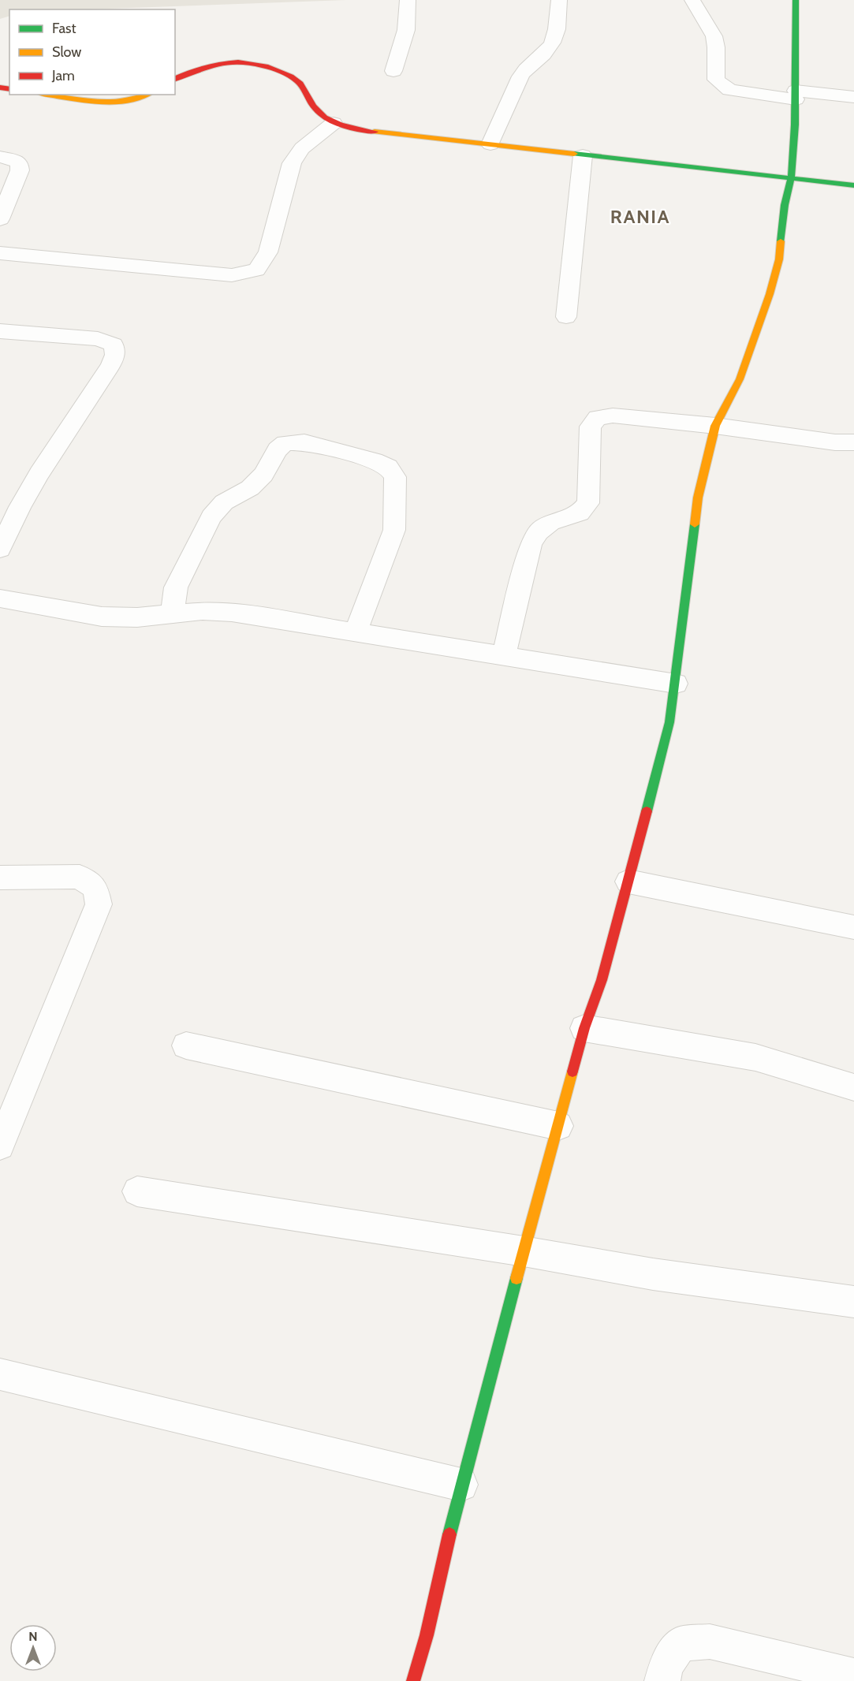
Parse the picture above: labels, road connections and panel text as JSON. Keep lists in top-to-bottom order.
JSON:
{
  "districts": ["RANIA"],
  "legend": ["Fast", "Slow", "Jam"],
  "north": "top"
}
